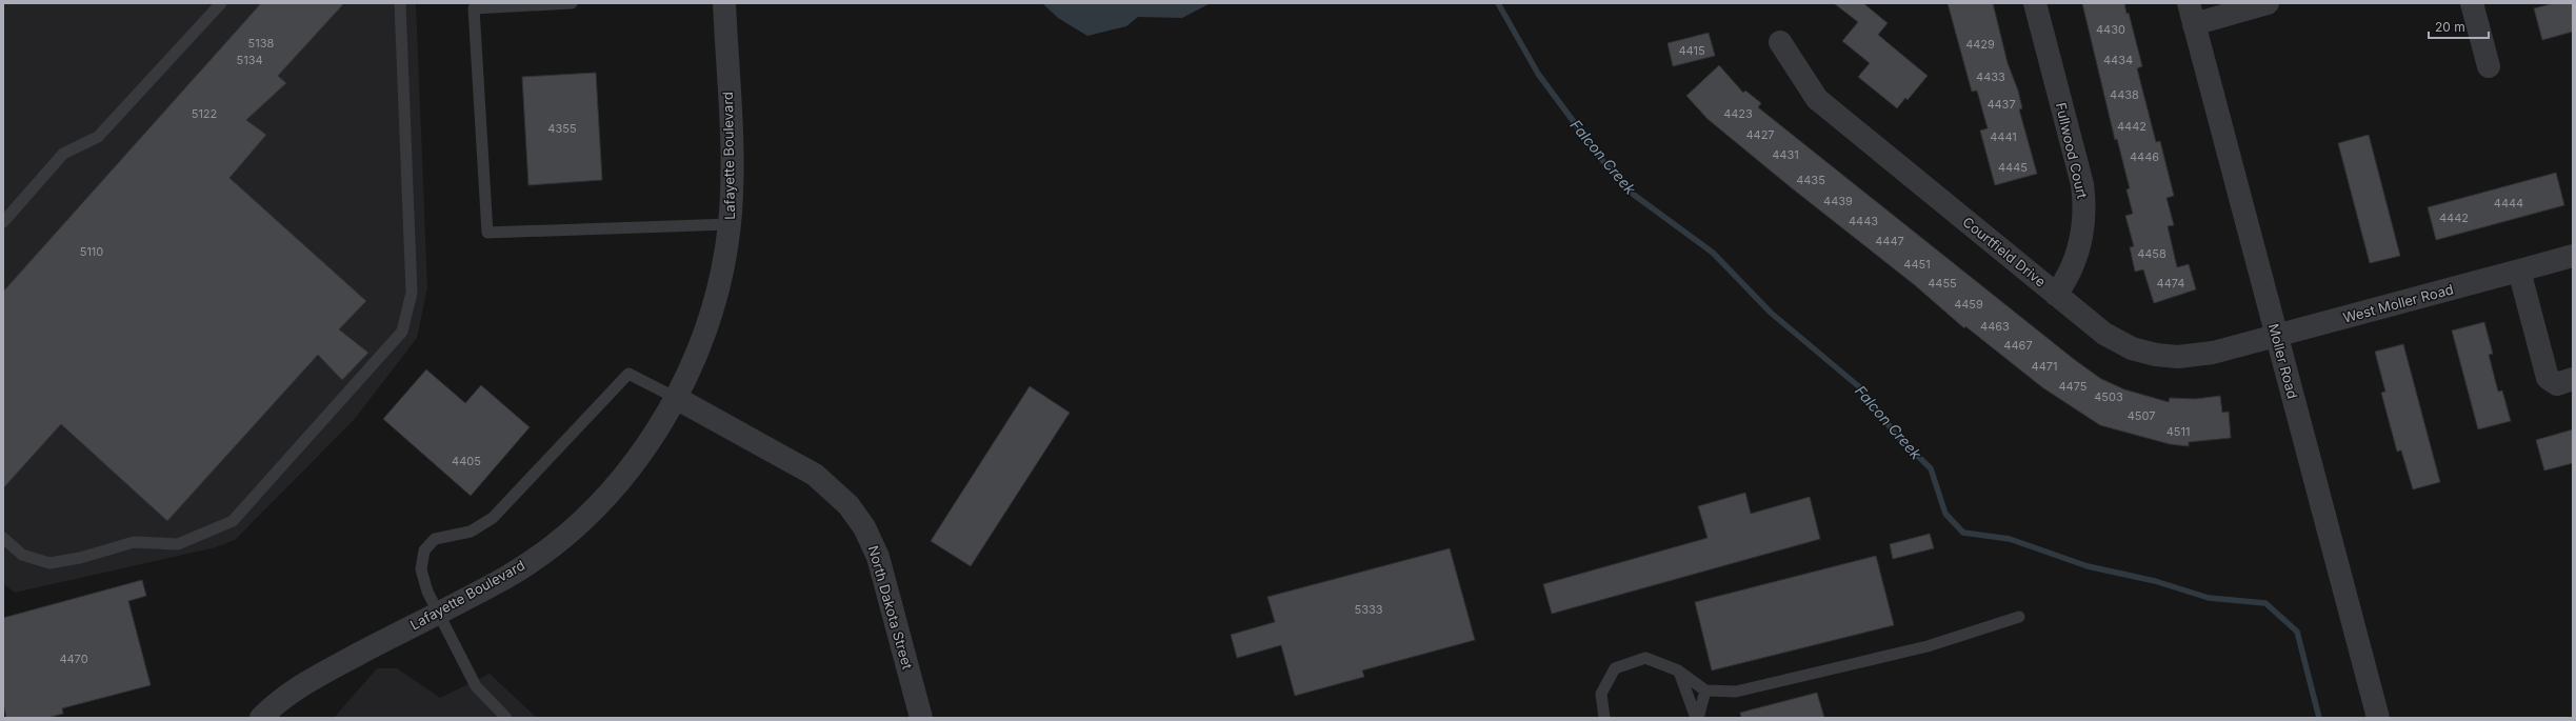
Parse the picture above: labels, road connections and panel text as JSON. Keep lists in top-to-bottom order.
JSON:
{
  "streets": {
    "street": [
      "Fullwood Court",
      "Lafayette Boulevard",
      "Courtfield Drive",
      "West Moller Road",
      "Moller Road",
      "North Dakota Street"
    ]
  },
  "crossings": [
    ["Fullwood Court", "Courtfield Drive"],
    ["Lafayette Boulevard", "North Dakota Street"],
    ["Courtfield Drive", "West Moller Road"],
    ["Courtfield Drive", "Moller Road"],
    ["West Moller Road", "Moller Road"]
  ],
  "water": ["Falcon Creek"],
  "house_numbers": [
    "4430",
    "5138",
    "4429",
    "4415",
    "5134",
    "4434",
    "4433",
    "4438",
    "4437",
    "5122",
    "4423",
    "4442",
    "4355",
    "4427",
    "4441",
    "4431",
    "4446",
    "4445",
    "4435",
    "4439",
    "4444",
    "4442",
    "4443",
    "4447",
    "5110",
    "4458",
    "4451",
    "4455",
    "4474",
    "4459",
    "4463",
    "4467",
    "4471",
    "4475",
    "4503",
    "4507",
    "4511",
    "4405",
    "5333",
    "4470"
  ],
  "scale_bar": "20 m"
}
